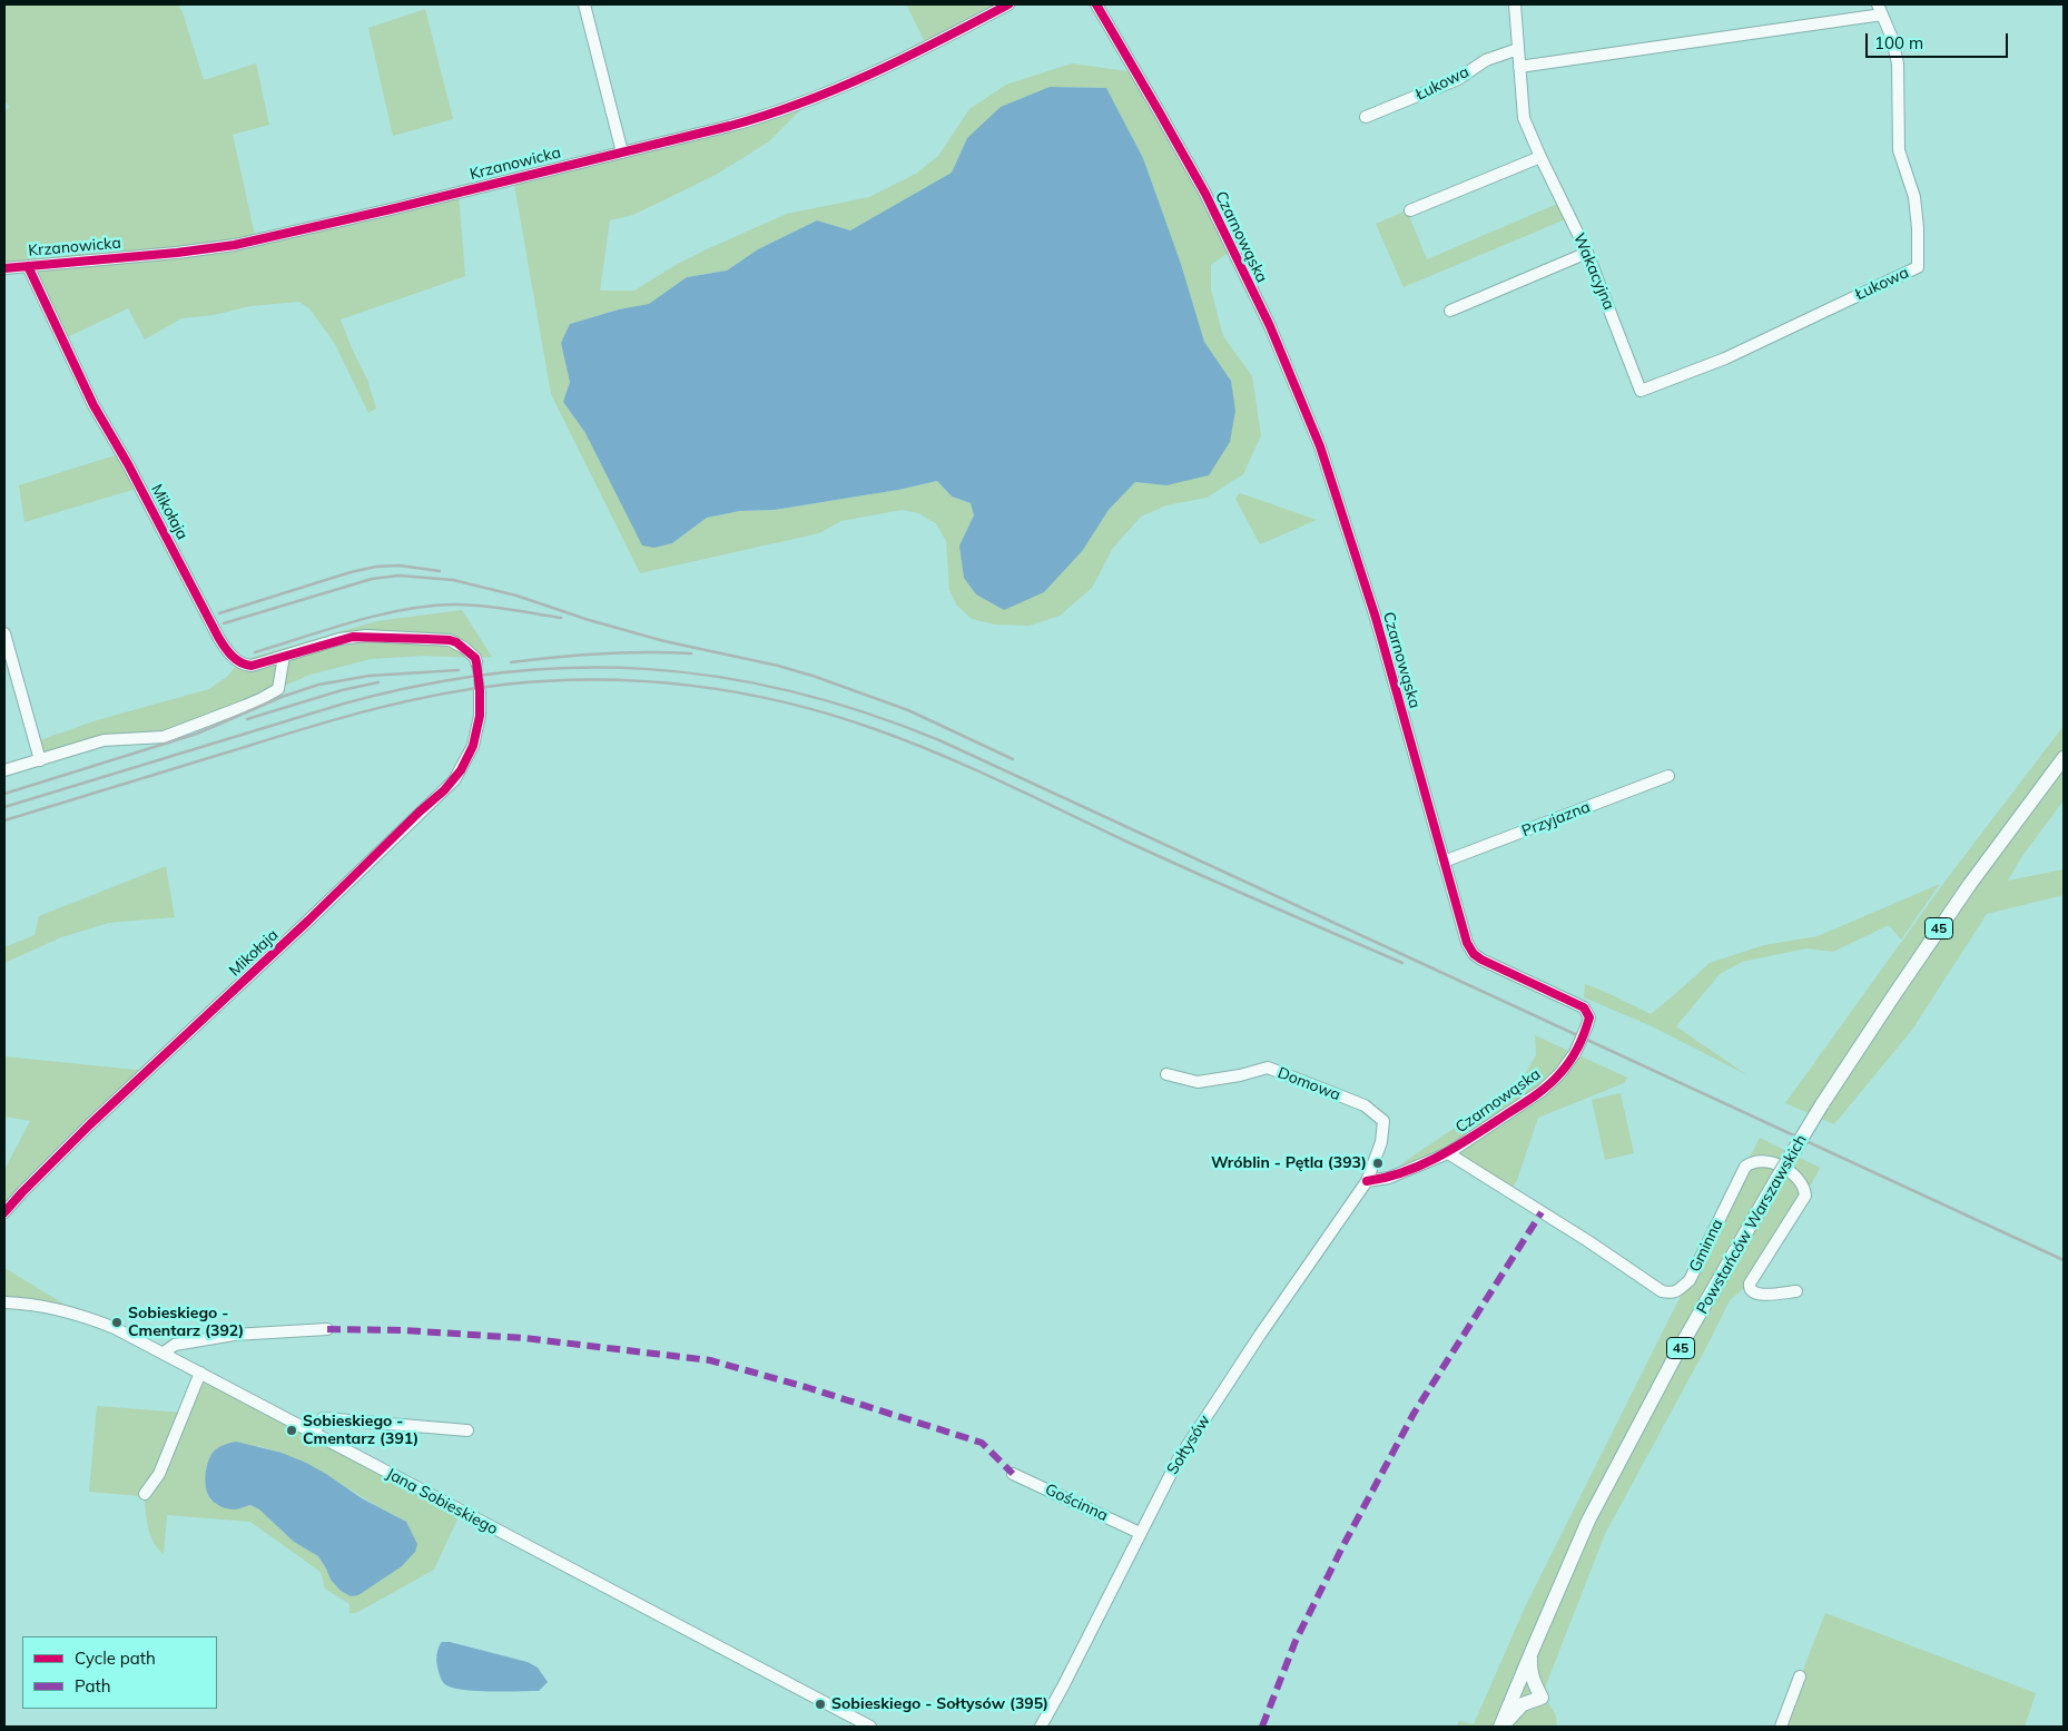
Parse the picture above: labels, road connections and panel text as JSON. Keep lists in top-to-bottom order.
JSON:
{
  "streets": {
    "main road": ["45", "Powstańców Warszawskich"],
    "street": [
      "Łukowa",
      "Krzanowicka",
      "Czarnowąska",
      "Wakacyjna",
      "Mikołaja",
      "Przyjazna",
      "Domowa",
      "Gminna",
      "Sołtysów",
      "Jana Sobieskiego",
      "Gościnna"
    ]
  },
  "crossings": [
    ["Łukowa", "Wakacyjna"],
    ["Krzanowicka", "Mikołaja"],
    ["Czarnowąska", "Przyjazna"],
    ["Czarnowąska", "Domowa"],
    ["Czarnowąska", "Gminna"],
    ["Czarnowąska", "Sołtysów"],
    ["Domowa", "Sołtysów"],
    ["Sołtysów", "Gościnna"]
  ],
  "places": [
    "Wróblin - Pętla (393)",
    "Sobieskiego - Cmentarz (392)",
    "Sobieskiego - Cmentarz (391)",
    "Sobieskiego - Sołtysów (395)"
  ],
  "legend": ["Cycle path", "Path"],
  "scale_bar": "100 m"
}
